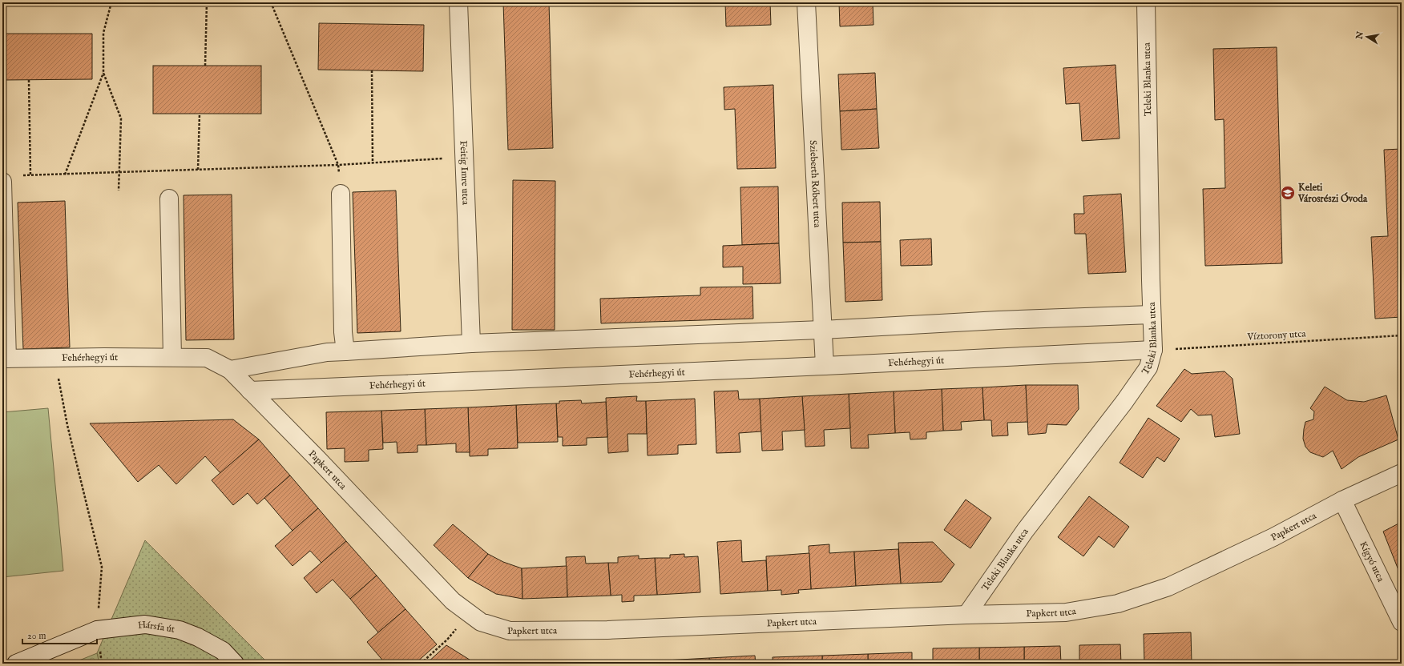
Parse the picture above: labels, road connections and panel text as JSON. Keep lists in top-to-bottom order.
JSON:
{
  "streets": {
    "street": [
      "Teleki Blanka utca",
      "Feitig Imre utca",
      "Szieberth Róbert utca",
      "Fehérhegyi út",
      "Papkert utca",
      "Kígyó utca",
      "Hársfa út"
    ],
    "path": ["Víztorony utca"]
  },
  "crossings": [
    ["Teleki Blanka utca", "Víztorony utca"],
    ["Teleki Blanka utca", "Fehérhegyi út"],
    ["Teleki Blanka utca", "Papkert utca"],
    ["Szieberth Róbert utca", "Fehérhegyi út"],
    ["Víztorony utca", "Fehérhegyi út"],
    ["Fehérhegyi út", "Papkert utca"],
    ["Papkert utca", "Kígyó utca"]
  ],
  "places": {
    "school or university": ["Keleti Városrészi Óvoda"]
  },
  "scale_bar": "20 m",
  "north": "left"
}
